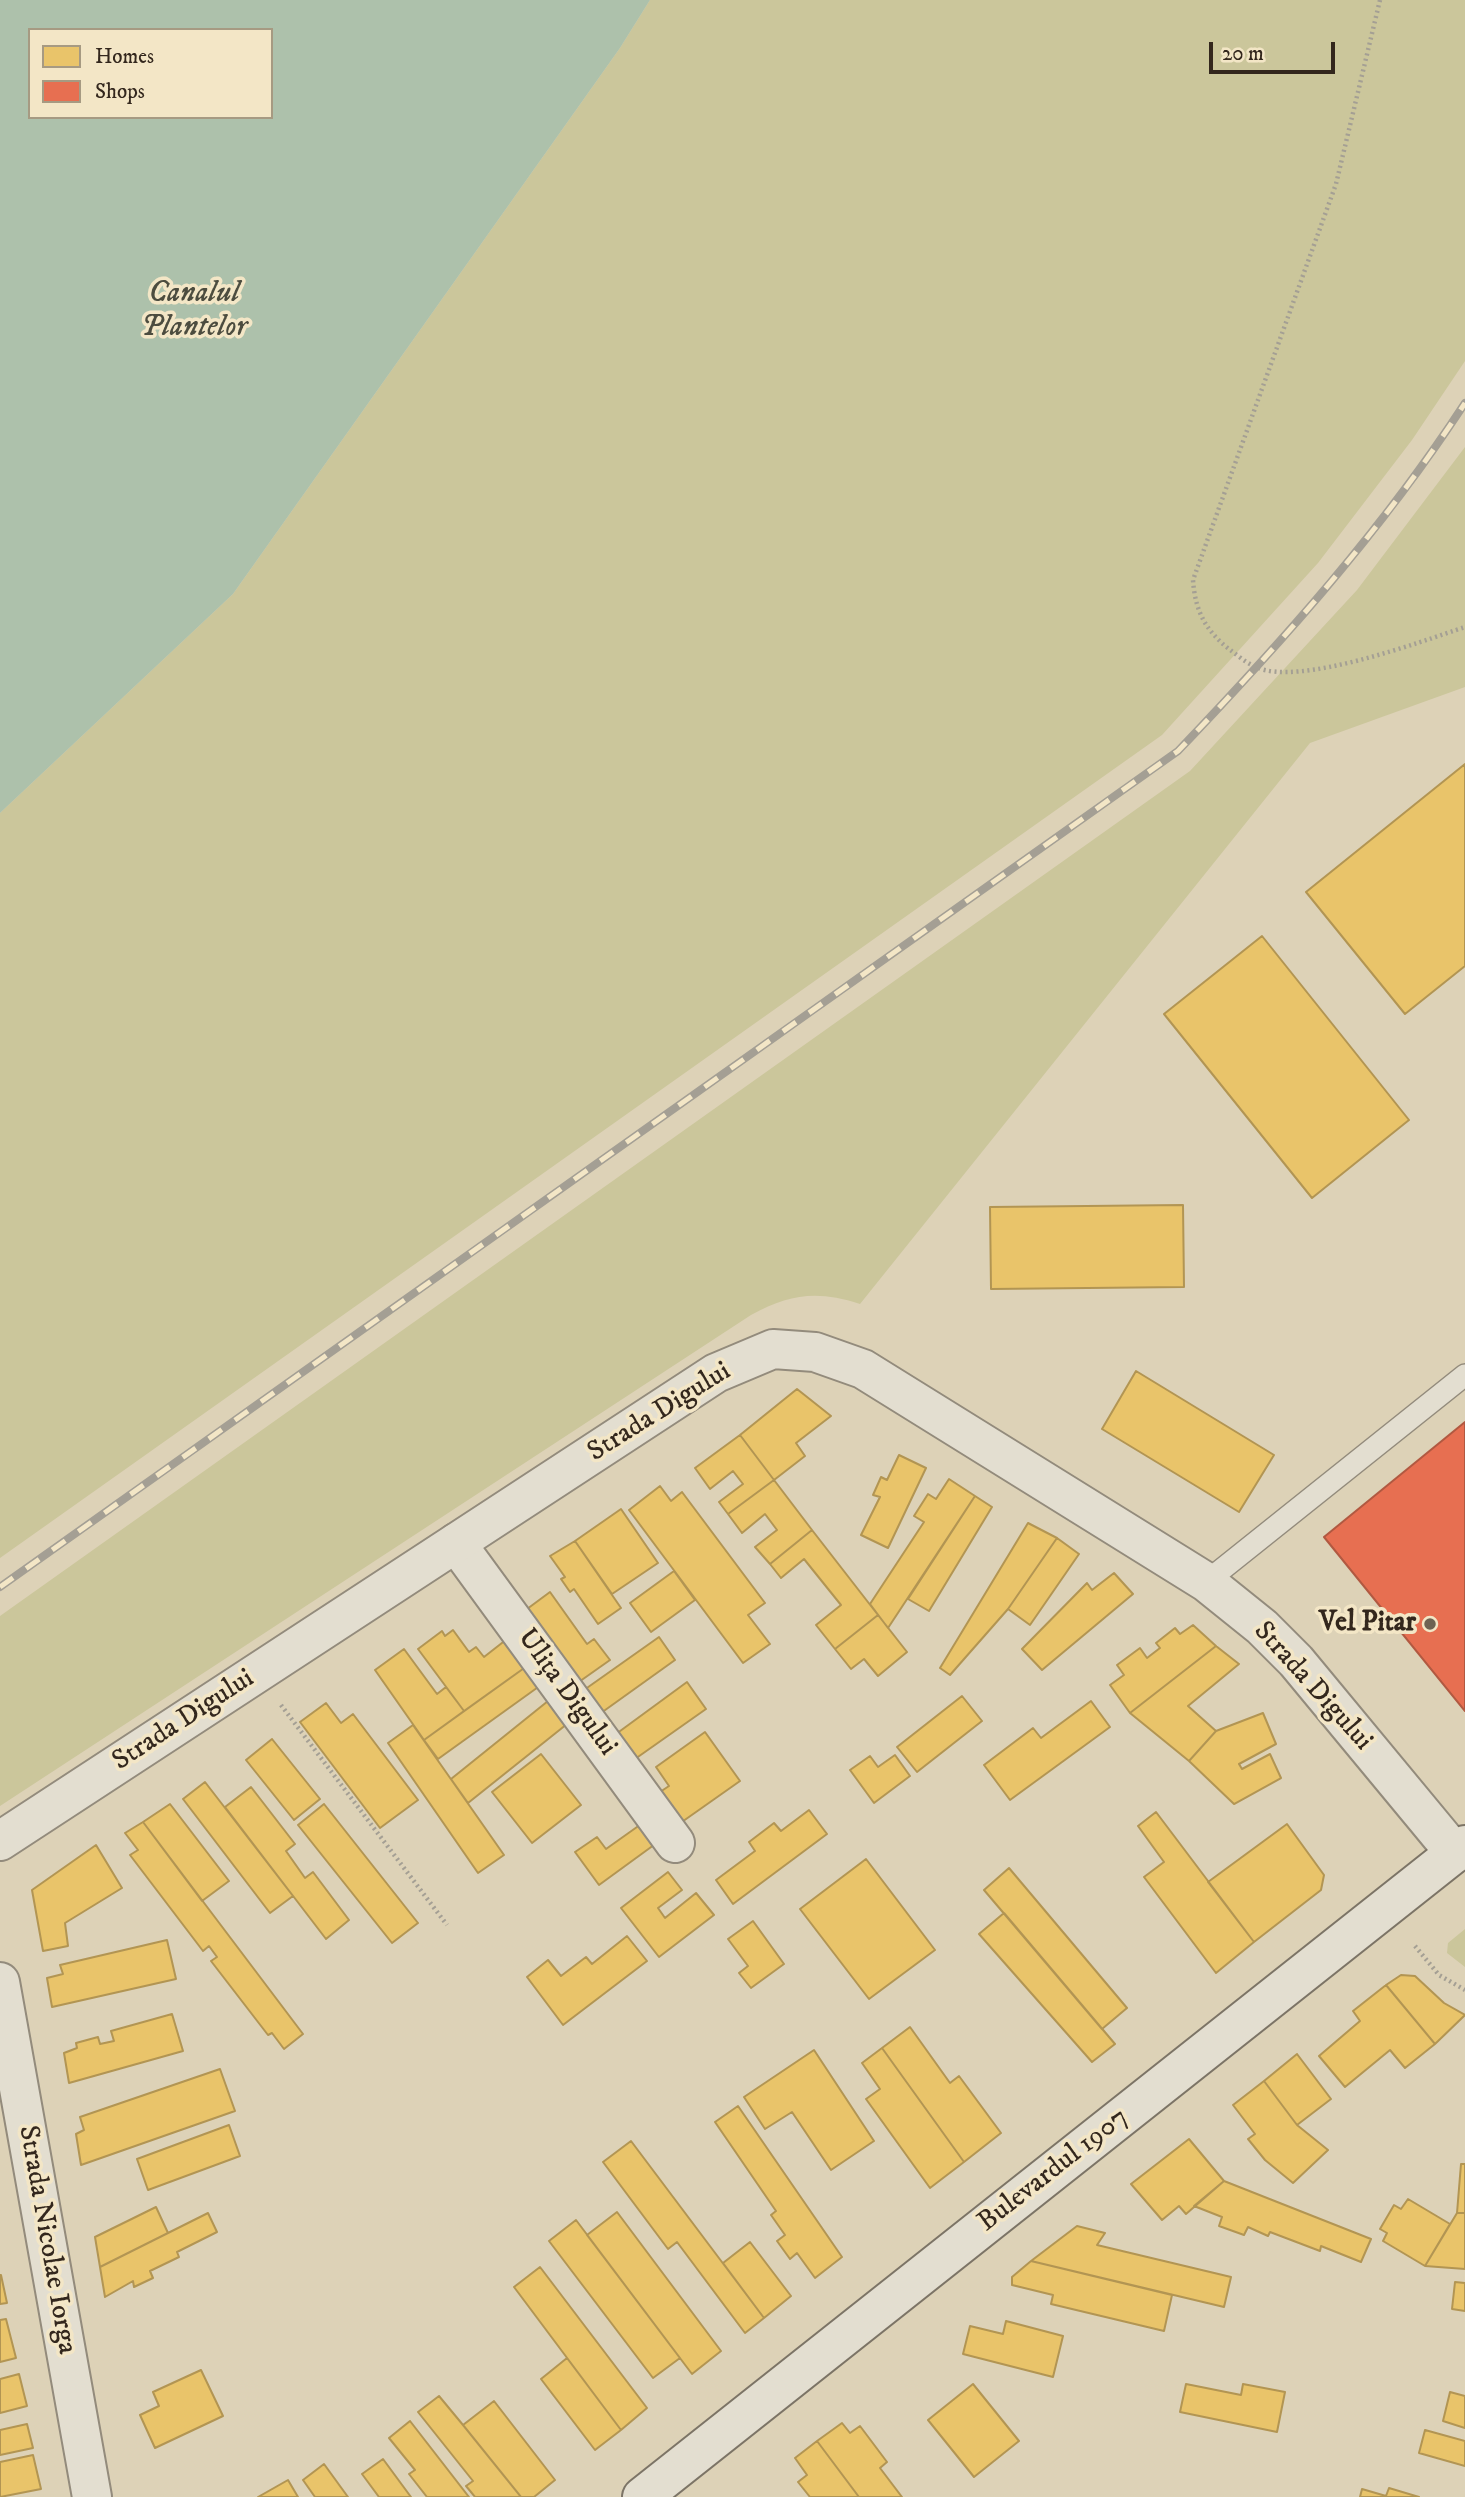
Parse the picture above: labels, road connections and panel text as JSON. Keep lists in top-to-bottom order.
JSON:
{
  "streets": {
    "street": [
      "Strada Digului",
      "Ulița Digului",
      "Bulevardul 1907",
      "Strada Nicolae Iorga"
    ]
  },
  "crossings": [
    ["Strada Digului", "Ulița Digului"],
    ["Strada Digului", "Bulevardul 1907"]
  ],
  "water": ["Canalul Plantelor"],
  "places": ["Vel Pitar"],
  "legend": ["Homes", "Shops"],
  "scale_bar": "20 m"
}
